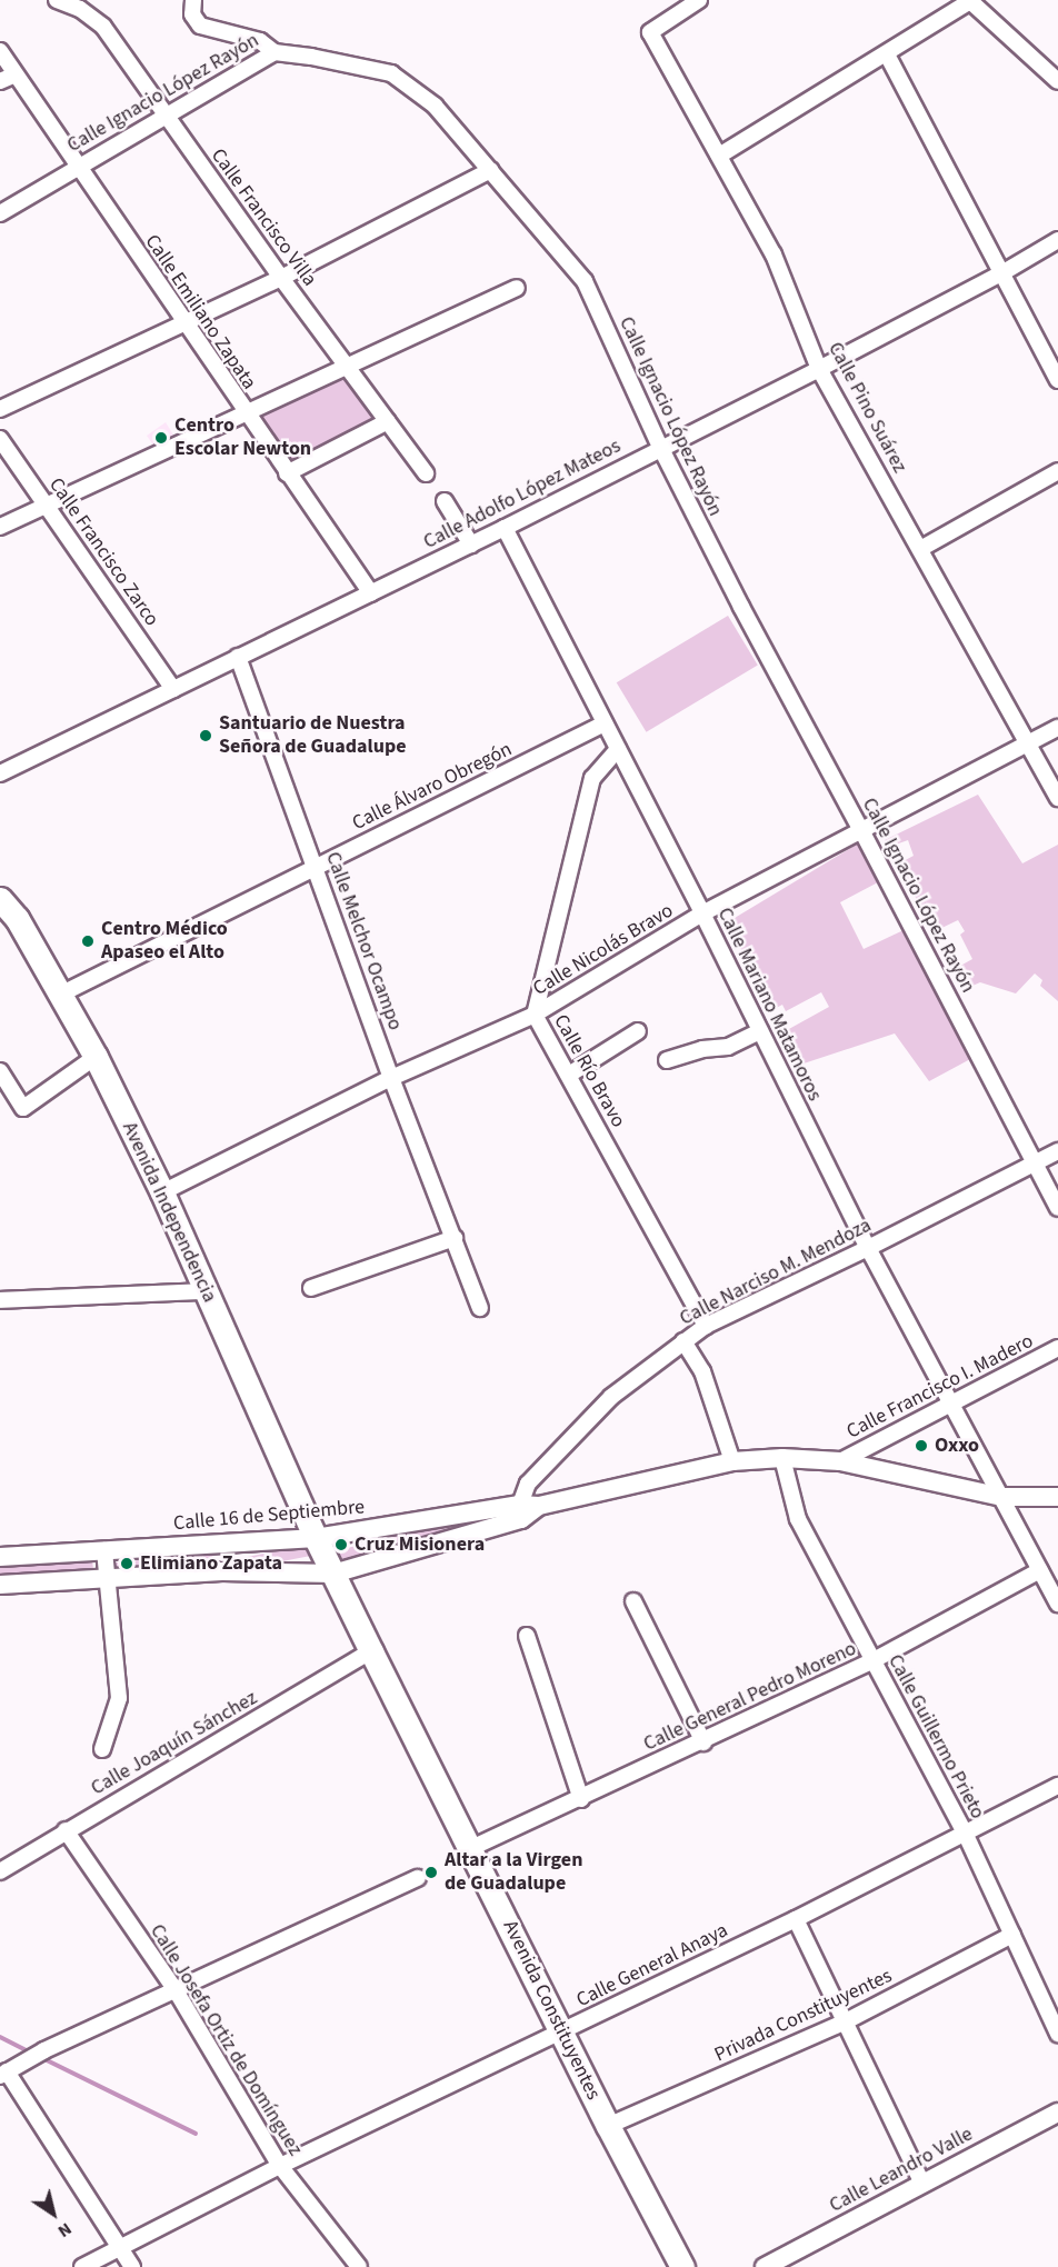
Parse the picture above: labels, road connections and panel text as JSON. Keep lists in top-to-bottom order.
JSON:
{
  "streets": {
    "main road": ["Avenida Independencia", "Avenida Constituyentes"],
    "street": [
      "Calle Ignacio López Rayón",
      "Calle Francisco Villa",
      "Calle Emiliano Zapata",
      "Calle Pino Suárez",
      "Calle Adolfo López Mateos",
      "Calle Francisco Zarco",
      "Calle Álvaro Obregón",
      "Calle Melchor Ocampo",
      "Calle Nicolás Bravo",
      "Calle Mariano Matamoros",
      "Calle Río Bravo",
      "Calle Narciso M. Mendoza",
      "Calle Francisco I. Madero",
      "Calle 16 de Septiembre",
      "Calle General Pedro Moreno",
      "Calle Guillermo Prieto",
      "Calle Joaquín Sánchez",
      "Calle General Anaya",
      "Privada Constituyentes",
      "Calle Josefa Ortiz de Domínguez",
      "Calle Leandro Valle"
    ]
  },
  "crossings": [
    ["Calle Ignacio López Rayón", "Calle Francisco Villa"],
    ["Calle Ignacio López Rayón", "Calle Emiliano Zapata"],
    ["Calle Ignacio López Rayón", "Calle Adolfo López Mateos"],
    ["Calle Ignacio López Rayón", "Calle Nicolás Bravo"],
    ["Calle Ignacio López Rayón", "Calle Narciso M. Mendoza"],
    ["Calle Emiliano Zapata", "Calle Adolfo López Mateos"],
    ["Calle Pino Suárez", "Calle Adolfo López Mateos"],
    ["Calle Pino Suárez", "Calle Nicolás Bravo"],
    ["Calle Adolfo López Mateos", "Calle Francisco Zarco"],
    ["Calle Adolfo López Mateos", "Calle Melchor Ocampo"],
    ["Calle Adolfo López Mateos", "Calle Mariano Matamoros"],
    ["Calle Álvaro Obregón", "Calle Melchor Ocampo"],
    ["Calle Álvaro Obregón", "Calle Mariano Matamoros"],
    ["Calle Álvaro Obregón", "Avenida Independencia"],
    ["Calle Melchor Ocampo", "Calle Nicolás Bravo"],
    ["Calle Nicolás Bravo", "Calle Mariano Matamoros"],
    ["Calle Nicolás Bravo", "Calle Río Bravo"],
    ["Calle Nicolás Bravo", "Avenida Independencia"],
    ["Calle Mariano Matamoros", "Calle Río Bravo"],
    ["Calle Mariano Matamoros", "Calle Narciso M. Mendoza"],
    ["Calle Mariano Matamoros", "Calle Francisco I. Madero"],
    ["Calle Mariano Matamoros", "Calle 16 de Septiembre"],
    ["Calle Mariano Matamoros", "Calle General Pedro Moreno"],
    ["Calle Río Bravo", "Calle Narciso M. Mendoza"],
    ["Avenida Independencia", "Calle 16 de Septiembre"],
    ["Avenida Independencia", "Avenida Constituyentes"],
    ["Calle Narciso M. Mendoza", "Calle 16 de Septiembre"],
    ["Calle Francisco I. Madero", "Calle 16 de Septiembre"],
    ["Calle 16 de Septiembre", "Calle Guillermo Prieto"],
    ["Calle 16 de Septiembre", "Avenida Constituyentes"],
    ["Calle General Pedro Moreno", "Calle Guillermo Prieto"],
    ["Calle General Pedro Moreno", "Avenida Constituyentes"],
    ["Calle Guillermo Prieto", "Calle General Anaya"],
    ["Calle Guillermo Prieto", "Privada Constituyentes"],
    ["Calle Joaquín Sánchez", "Avenida Constituyentes"],
    ["Calle Joaquín Sánchez", "Calle Josefa Ortiz de Domínguez"],
    ["Calle General Anaya", "Avenida Constituyentes"],
    ["Calle General Anaya", "Calle Josefa Ortiz de Domínguez"],
    ["Avenida Constituyentes", "Privada Constituyentes"]
  ],
  "places": [
    "Centro Escolar Newton",
    "Santuario de Nuestra Señora de Guadalupe",
    "Centro Médico Apaseo el Alto",
    "Oxxo",
    "Cruz Misionera",
    "Elimiano Zapata",
    "Altar a la Virgen de Guadalupe"
  ],
  "north": "bottom right"
}
